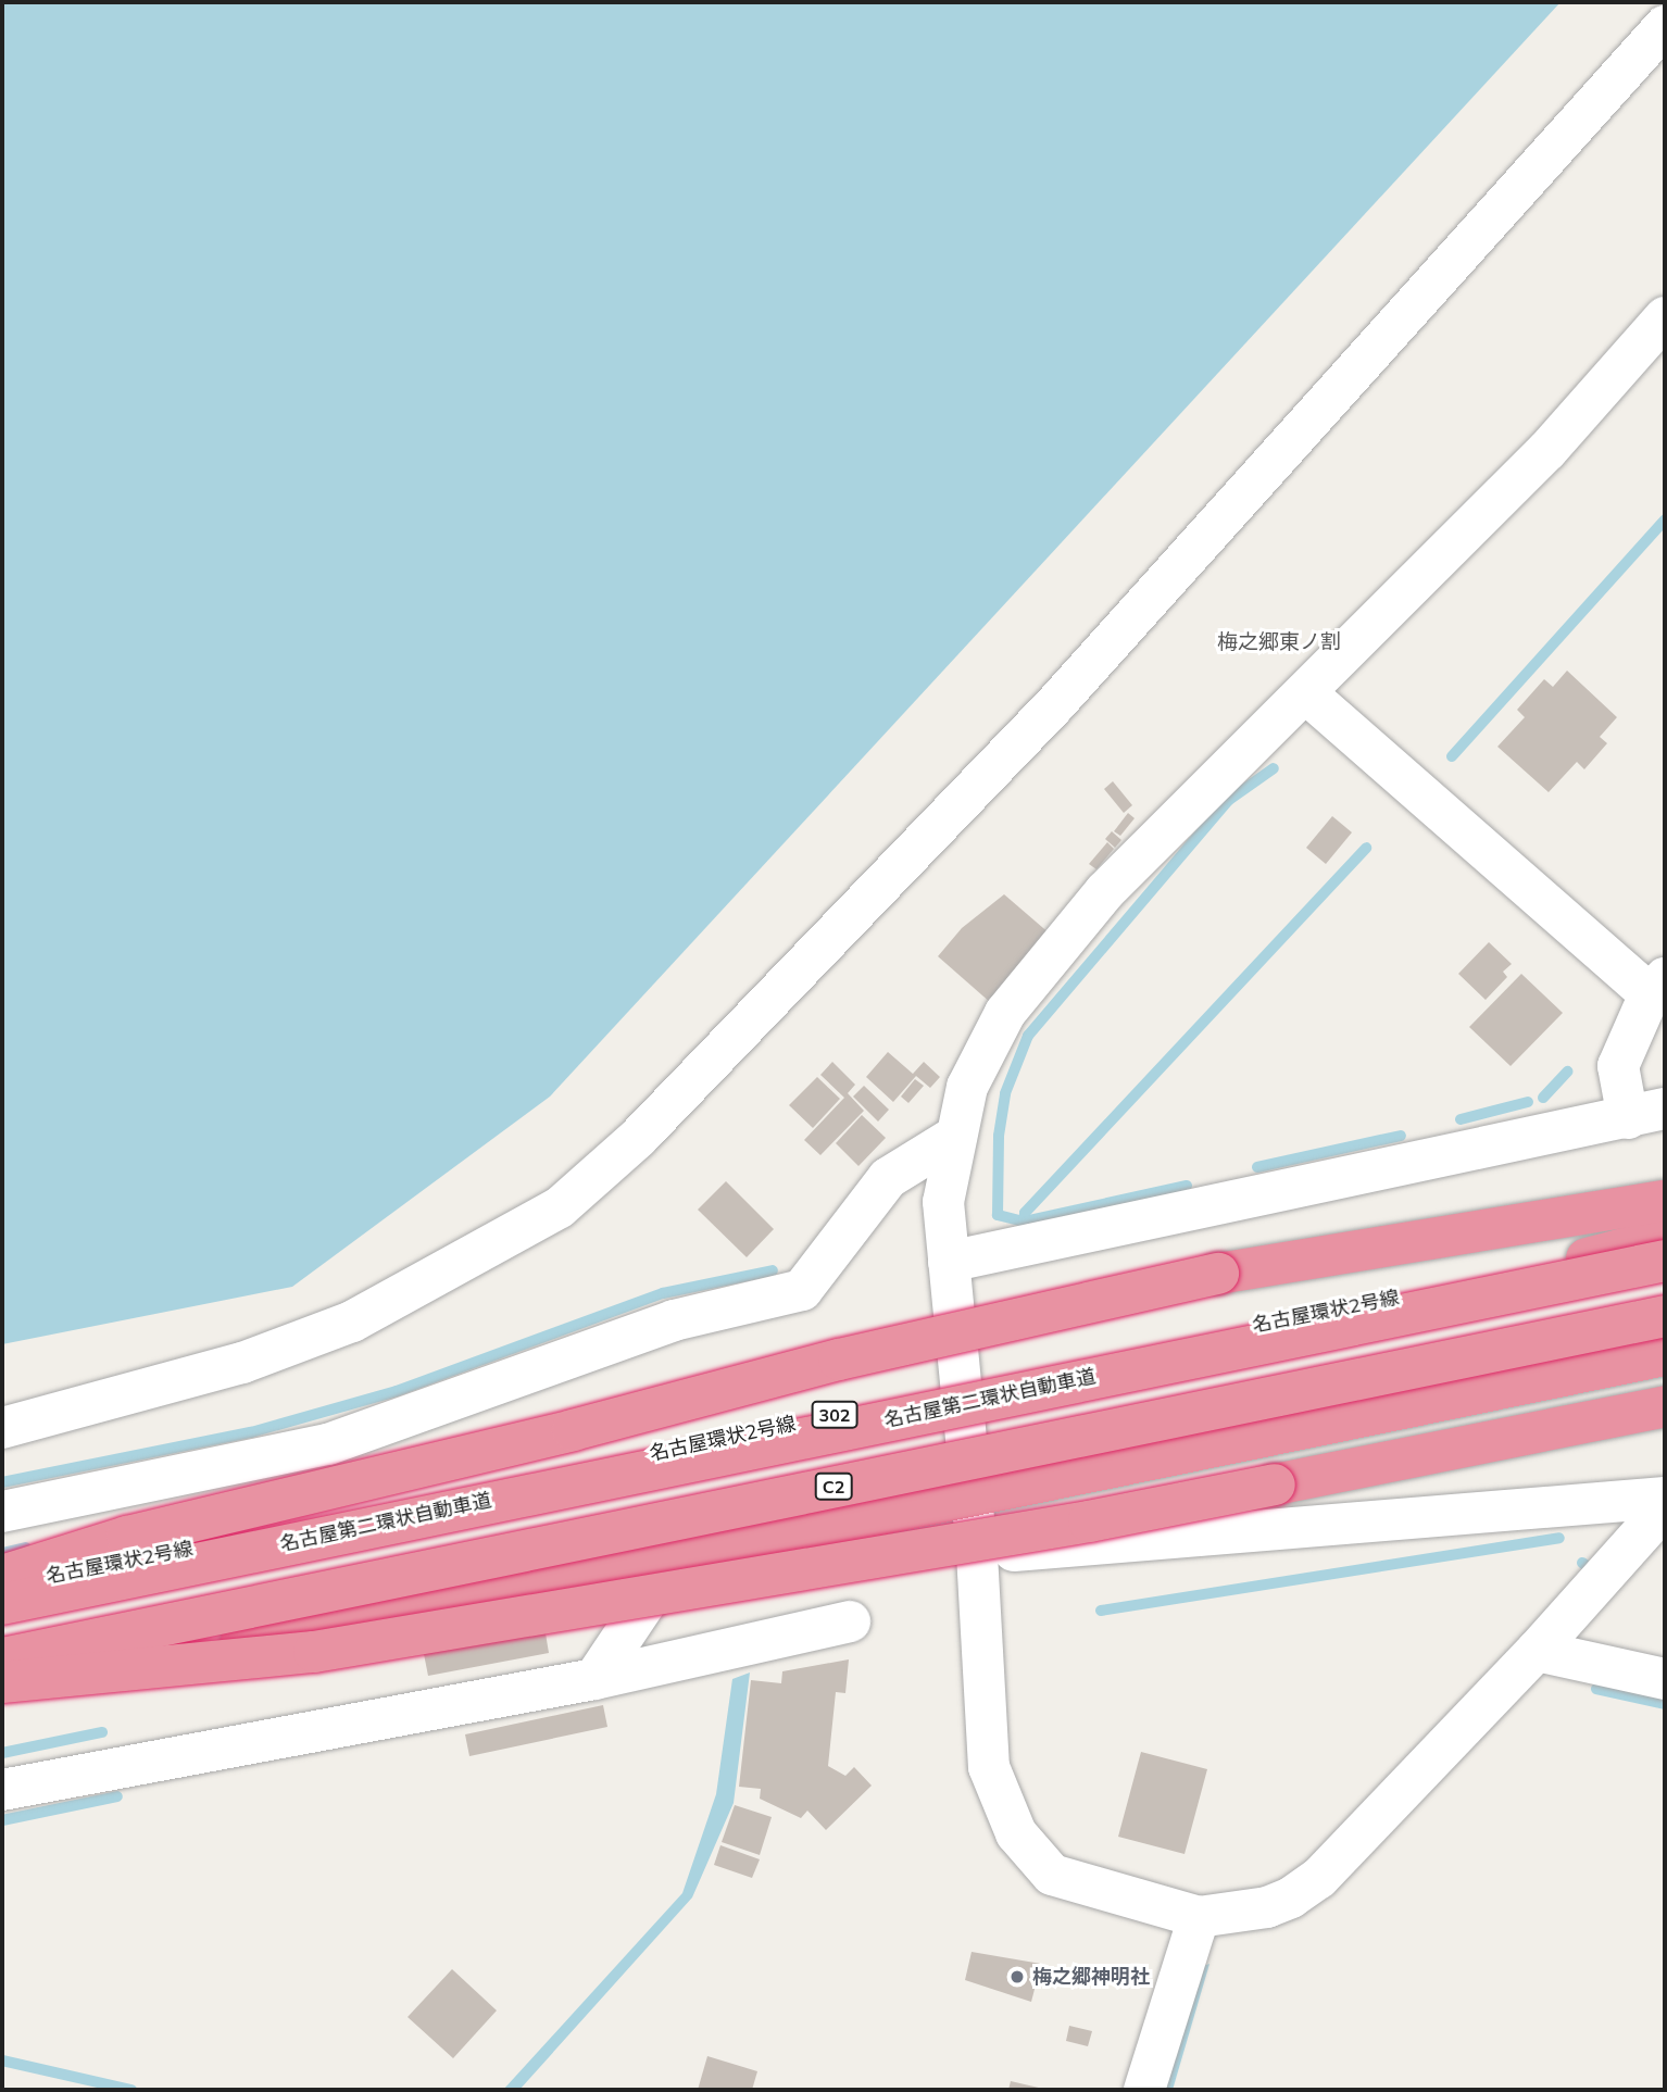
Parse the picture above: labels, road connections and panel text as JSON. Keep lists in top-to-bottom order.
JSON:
{
  "streets": {
    "highway": [
      "名古屋環状2号線",
      "名古屋第二環状自動車道",
      "302",
      "C2"
    ]
  },
  "districts": ["梅之郷東ノ割"],
  "places": ["梅之郷神明社"]
}
